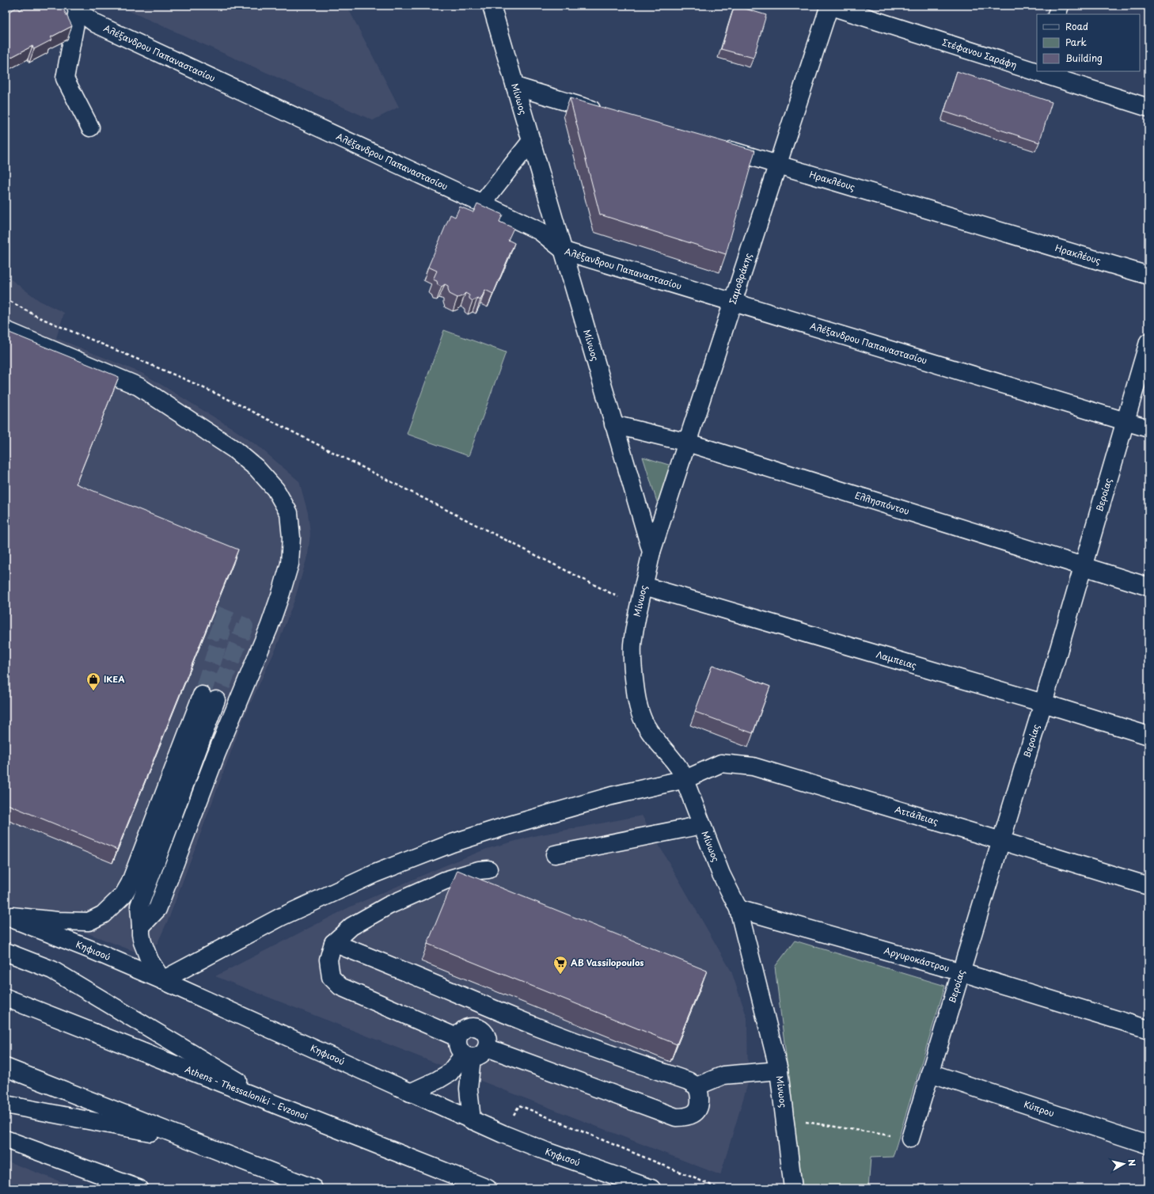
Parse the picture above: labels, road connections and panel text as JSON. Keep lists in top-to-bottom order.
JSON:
{
  "streets": {
    "main road": [
      "Αλέξανδρου Παπαναστασίου",
      "Στέφανου Σαράφη",
      "Μίνωος",
      "Ηρακλέους",
      "Σαμοθράκης",
      "Βεροίας",
      "Ελλησπόντου",
      "Λαμπειας",
      "Αττάλειας",
      "Κηφισού",
      "Αργυροκάστρου",
      "Athens - Thessaloniki - Evzonoi",
      "Κύπρου"
    ]
  },
  "crossings": [
    ["Αλέξανδρου Παπαναστασίου", "Μίνωος"],
    ["Αλέξανδρου Παπαναστασίου", "Σαμοθράκης"],
    ["Αλέξανδρου Παπαναστασίου", "Βεροίας"],
    ["Στέφανου Σαράφη", "Σαμοθράκης"],
    ["Μίνωος", "Σαμοθράκης"],
    ["Μίνωος", "Ελλησπόντου"],
    ["Μίνωος", "Λαμπειας"],
    ["Μίνωος", "Αττάλειας"],
    ["Μίνωος", "Αργυροκάστρου"],
    ["Ηρακλέους", "Σαμοθράκης"],
    ["Σαμοθράκης", "Ελλησπόντου"],
    ["Βεροίας", "Ελλησπόντου"],
    ["Βεροίας", "Λαμπειας"],
    ["Βεροίας", "Αττάλειας"],
    ["Βεροίας", "Αργυροκάστρου"],
    ["Βεροίας", "Κύπρου"],
    ["Αττάλειας", "Κηφισού"]
  ],
  "places": {
    "shop": ["IKEA"],
    "supermarket": ["AB Vassilopoulos"]
  },
  "legend": ["Road", "Park", "Building"],
  "north": "right"
}
